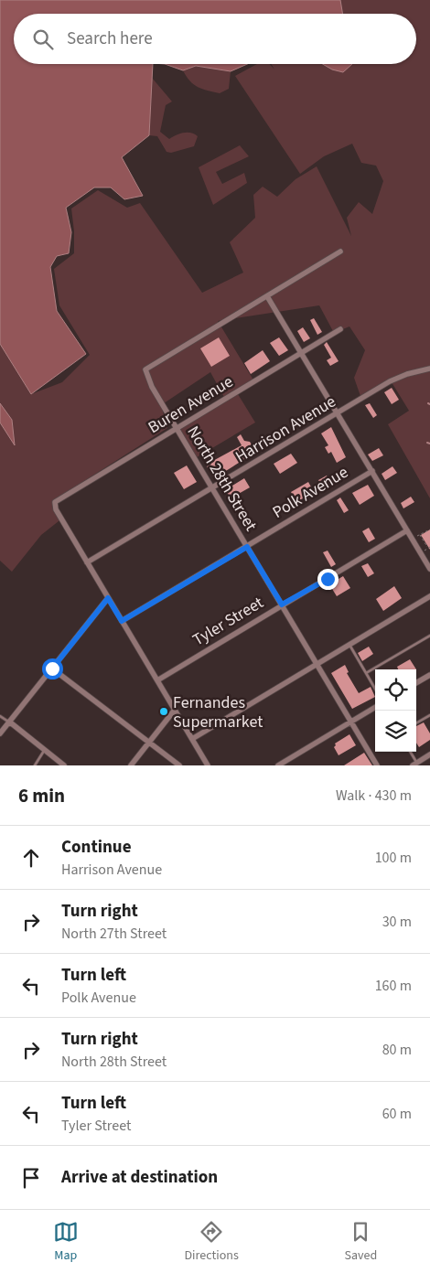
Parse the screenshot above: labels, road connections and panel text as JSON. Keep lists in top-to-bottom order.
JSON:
{
  "streets": {
    "street": [
      "Buren Avenue",
      "Harrison Avenue",
      "North 28th Street",
      "Polk Avenue",
      "Tyler Street"
    ]
  },
  "crossings": [
    ["Buren Avenue", "Harrison Avenue"],
    ["Buren Avenue", "North 28th Street"],
    ["Harrison Avenue", "North 28th Street"],
    ["North 28th Street", "Polk Avenue"],
    ["North 28th Street", "Tyler Street"]
  ],
  "places": ["Fernandes Supermarket"],
  "page": {
    "search": "Search here",
    "heading": ["6 min", "Walk · 430 m"],
    "list": [
      ["Continue", "Harrison Avenue", "100 m"],
      ["Turn right", "North 27th Street", "30 m"],
      ["Turn left", "Polk Avenue", "160 m"],
      ["Turn right", "North 28th Street", "80 m"],
      ["Turn left", "Tyler Street", "60 m"],
      "Arrive at destination"
    ],
    "nav": ["Map", "Directions", "Saved"]
  }
}
